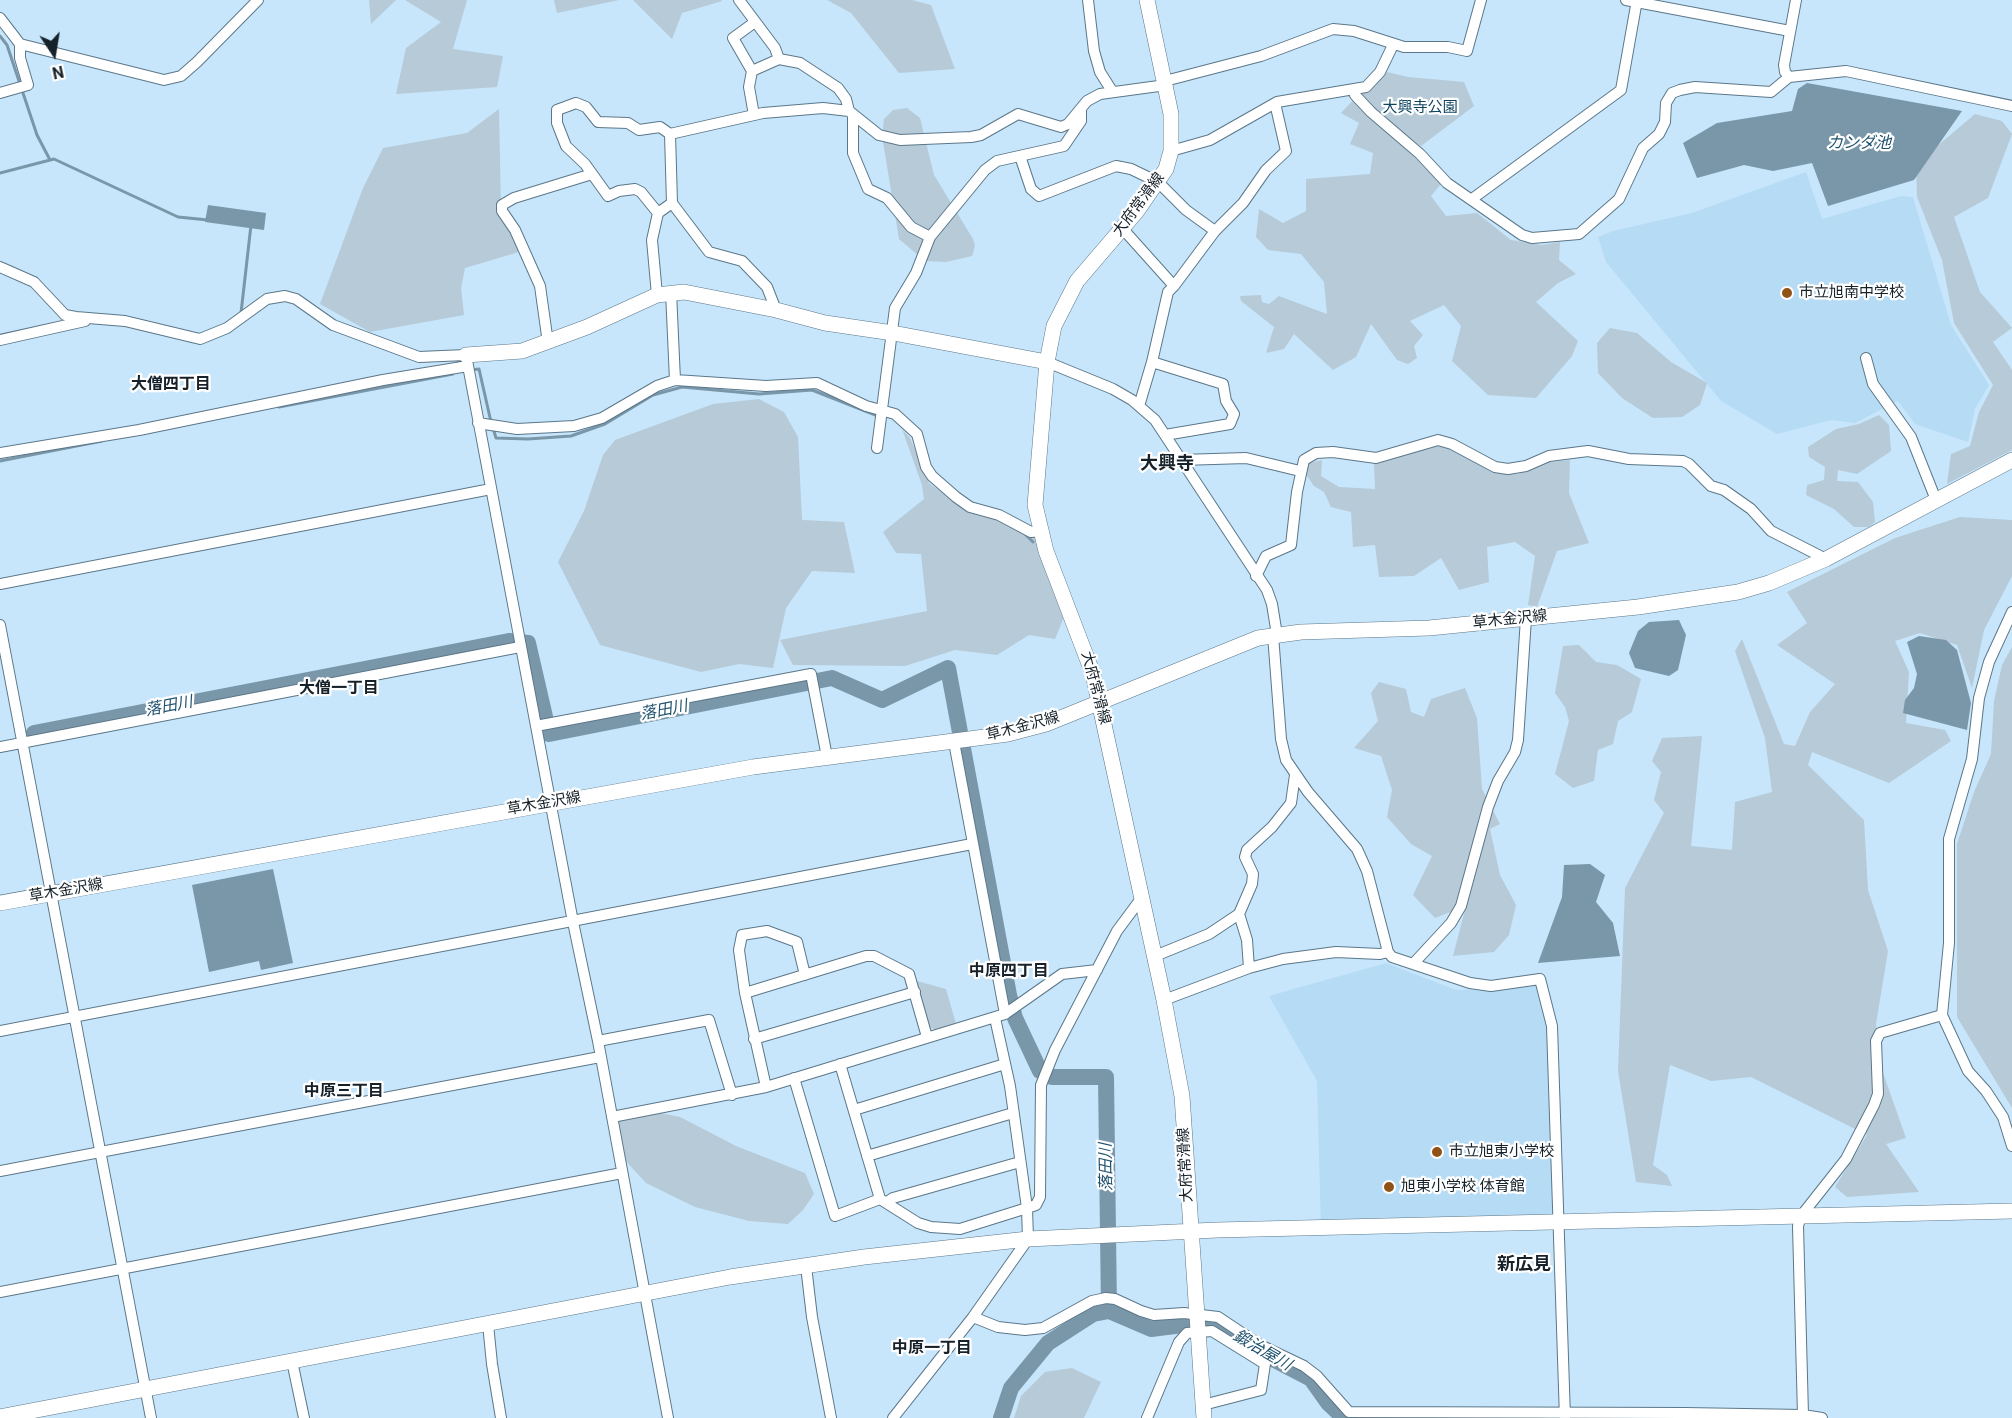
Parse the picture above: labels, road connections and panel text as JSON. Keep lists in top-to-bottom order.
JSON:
{
  "streets": {
    "main road": ["大府常滑線", "草木金沢線"]
  },
  "crossings": [
    ["大府常滑線", "草木金沢線"]
  ],
  "districts": [
    "大僧四丁目",
    "大興寺",
    "大僧一丁目",
    "中原四丁目",
    "中原三丁目",
    "新広見",
    "中原一丁目"
  ],
  "water": ["カンダ池", "落田川", "鍛治屋川"],
  "parks": ["大興寺公園"],
  "places": ["市立旭南中学校", "市立旭東小学校", "旭東小学校 体育館"],
  "north": "bottom"
}
